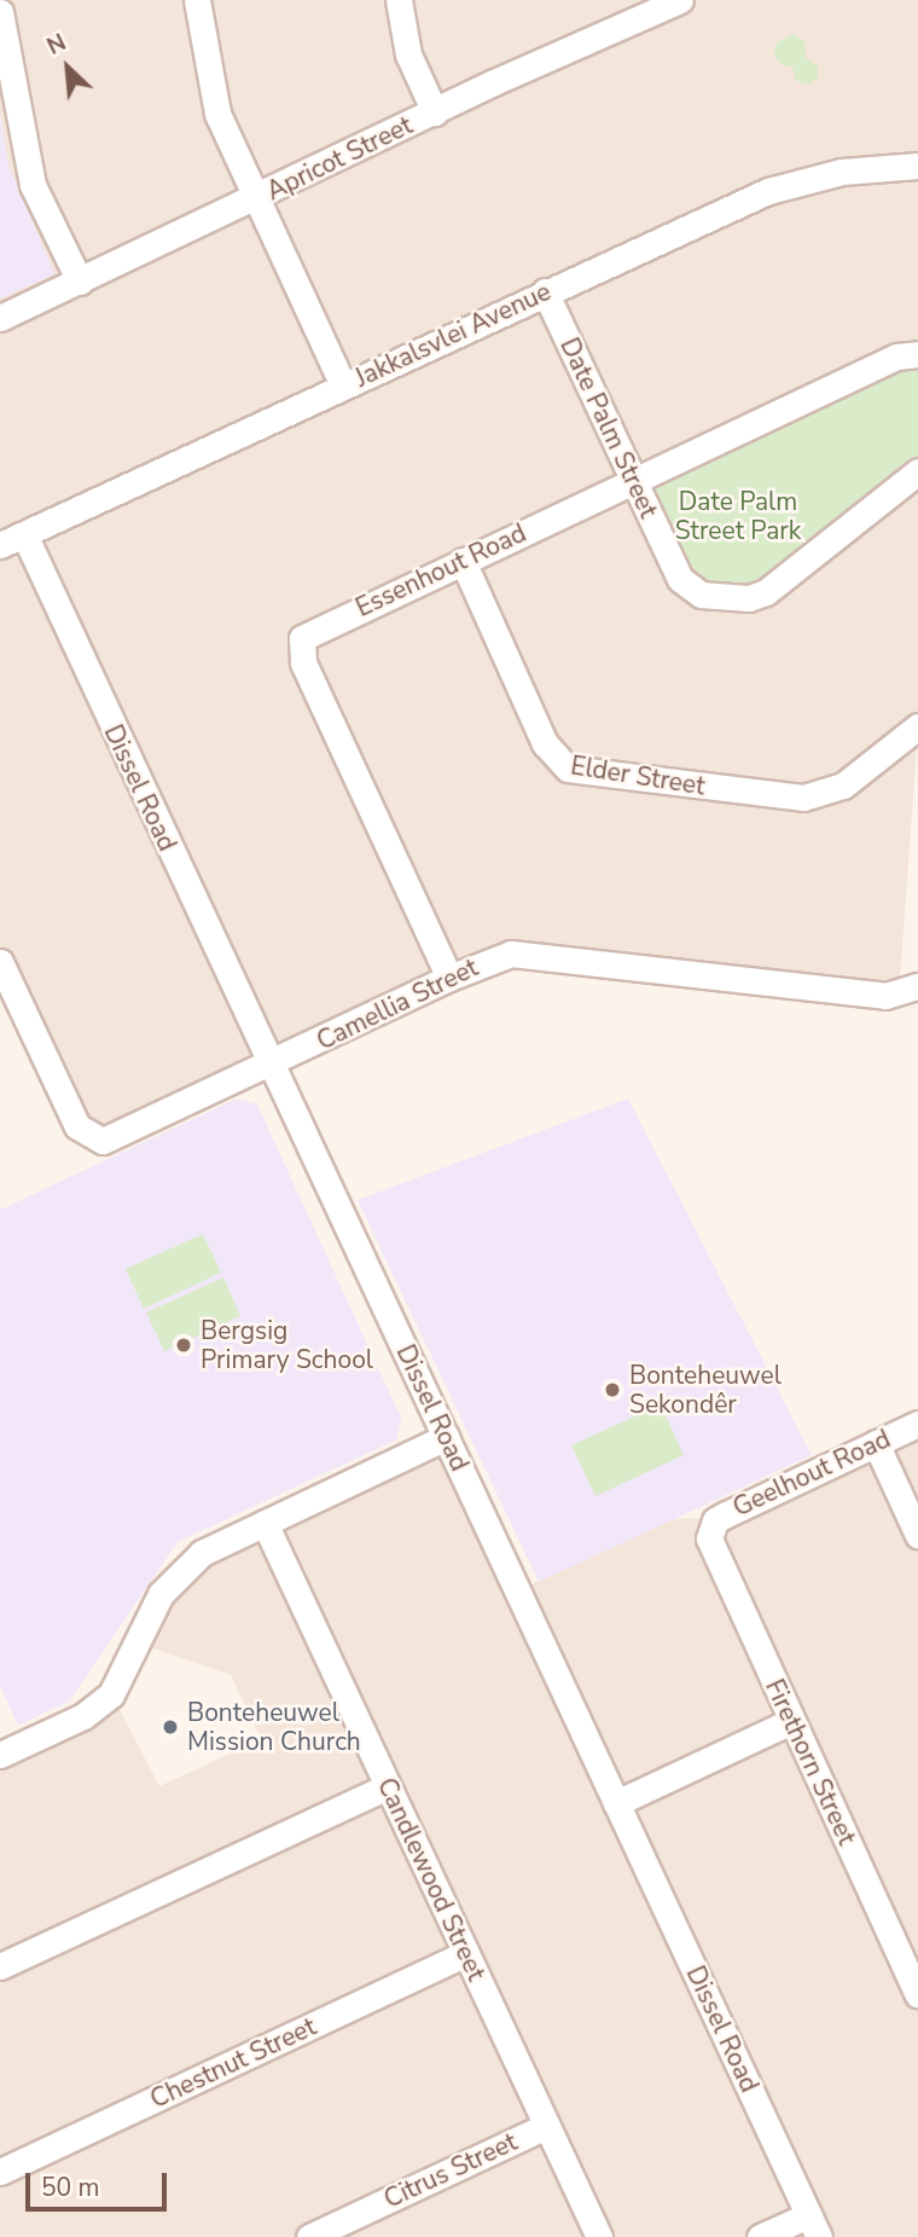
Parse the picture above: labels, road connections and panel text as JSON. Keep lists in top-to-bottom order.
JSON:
{
  "streets": {
    "street": [
      "Apricot Street",
      "Jakkalsvlei Avenue",
      "Date Palm Street",
      "Essenhout Road",
      "Elder Street",
      "Dissel Road",
      "Camellia Street",
      "Geelhout Road",
      "Firethorn Street",
      "Candlewood Street",
      "Chestnut Street",
      "Citrus Street"
    ]
  },
  "crossings": [
    ["Jakkalsvlei Avenue", "Date Palm Street"],
    ["Jakkalsvlei Avenue", "Dissel Road"],
    ["Date Palm Street", "Essenhout Road"],
    ["Essenhout Road", "Elder Street"],
    ["Essenhout Road", "Camellia Street"],
    ["Dissel Road", "Camellia Street"],
    ["Geelhout Road", "Firethorn Street"],
    ["Candlewood Street", "Chestnut Street"],
    ["Candlewood Street", "Citrus Street"]
  ],
  "parks": ["Date Palm Street Park"],
  "places": ["Bergsig Primary School", "Bonteheuwel Sekondêr", "Bonteheuwel Mission Church"],
  "scale_bar": "50 m",
  "north": "top left"
}
